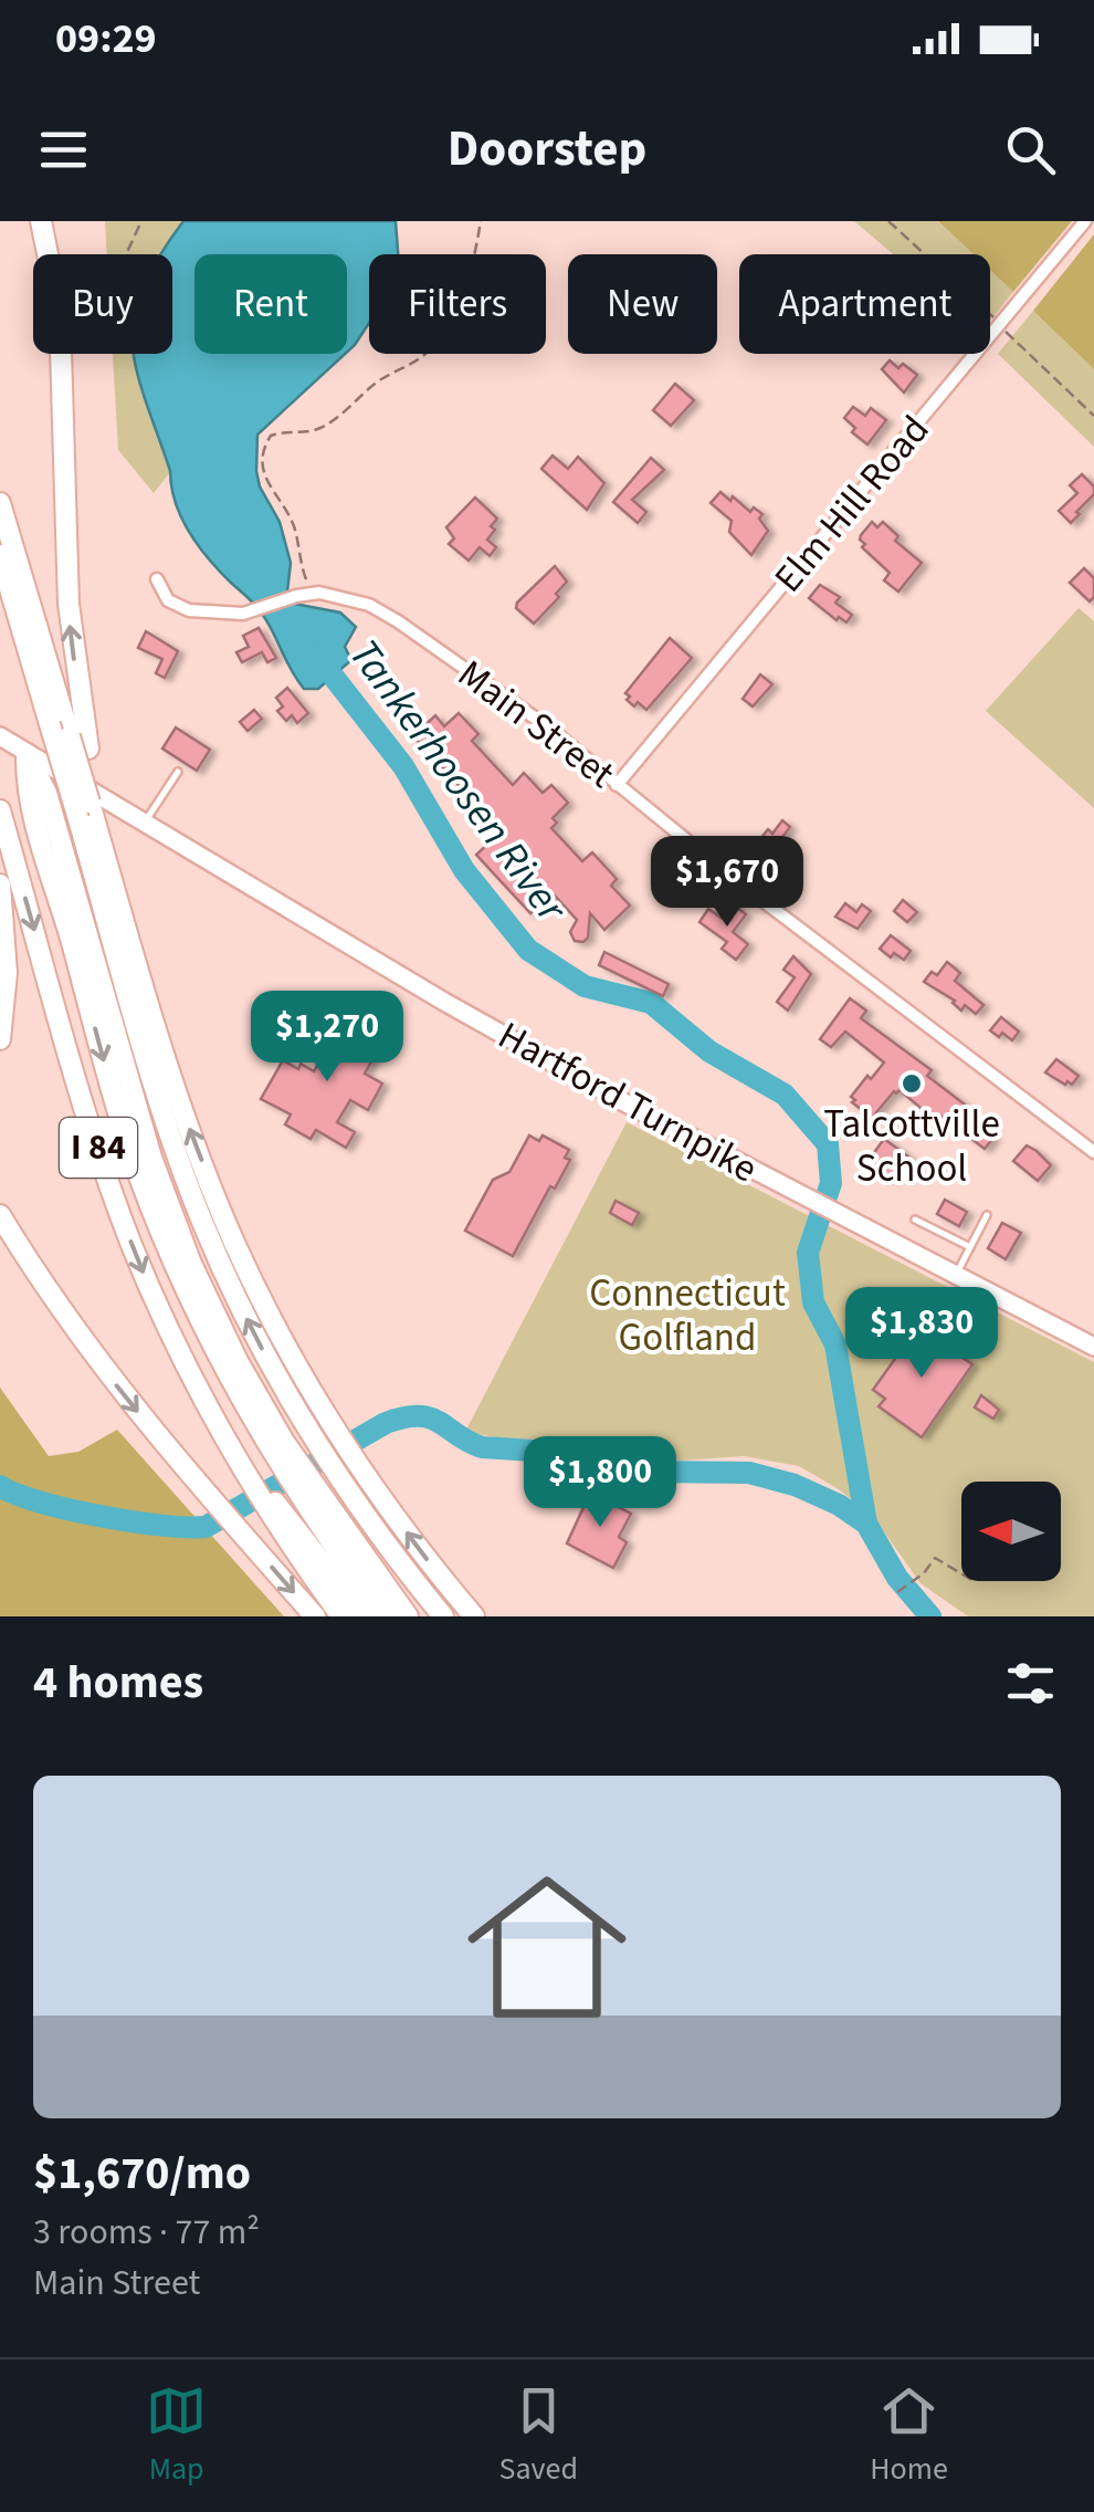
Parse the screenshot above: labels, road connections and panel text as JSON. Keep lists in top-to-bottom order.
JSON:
{
  "streets": {
    "highway": ["I 84"],
    "main road": ["Hartford Turnpike"],
    "street": ["Elm Hill Road", "Main Street"]
  },
  "crossings": [
    ["Elm Hill Road", "Main Street"]
  ],
  "water": ["Tankerhoosen River"],
  "parks": ["Connecticut Golfland"],
  "places": ["Talcottville School"],
  "north": "left",
  "page": {
    "status": "09:29",
    "header": "Doorstep",
    "chip": [
      "Buy",
      "Rent",
      "Filters",
      "New",
      "Apartment"
    ],
    "price": [
      "$1,670",
      "$1,270",
      "$1,830",
      "$1,800"
    ],
    "heading": "4 homes",
    "list": [
      {
        "name": "$1,670/mo",
        "note": "3 rooms · 77 m² · Main Street"
      }
    ],
    "tabs": ["Map", "Saved", "Home"]
  }
}
